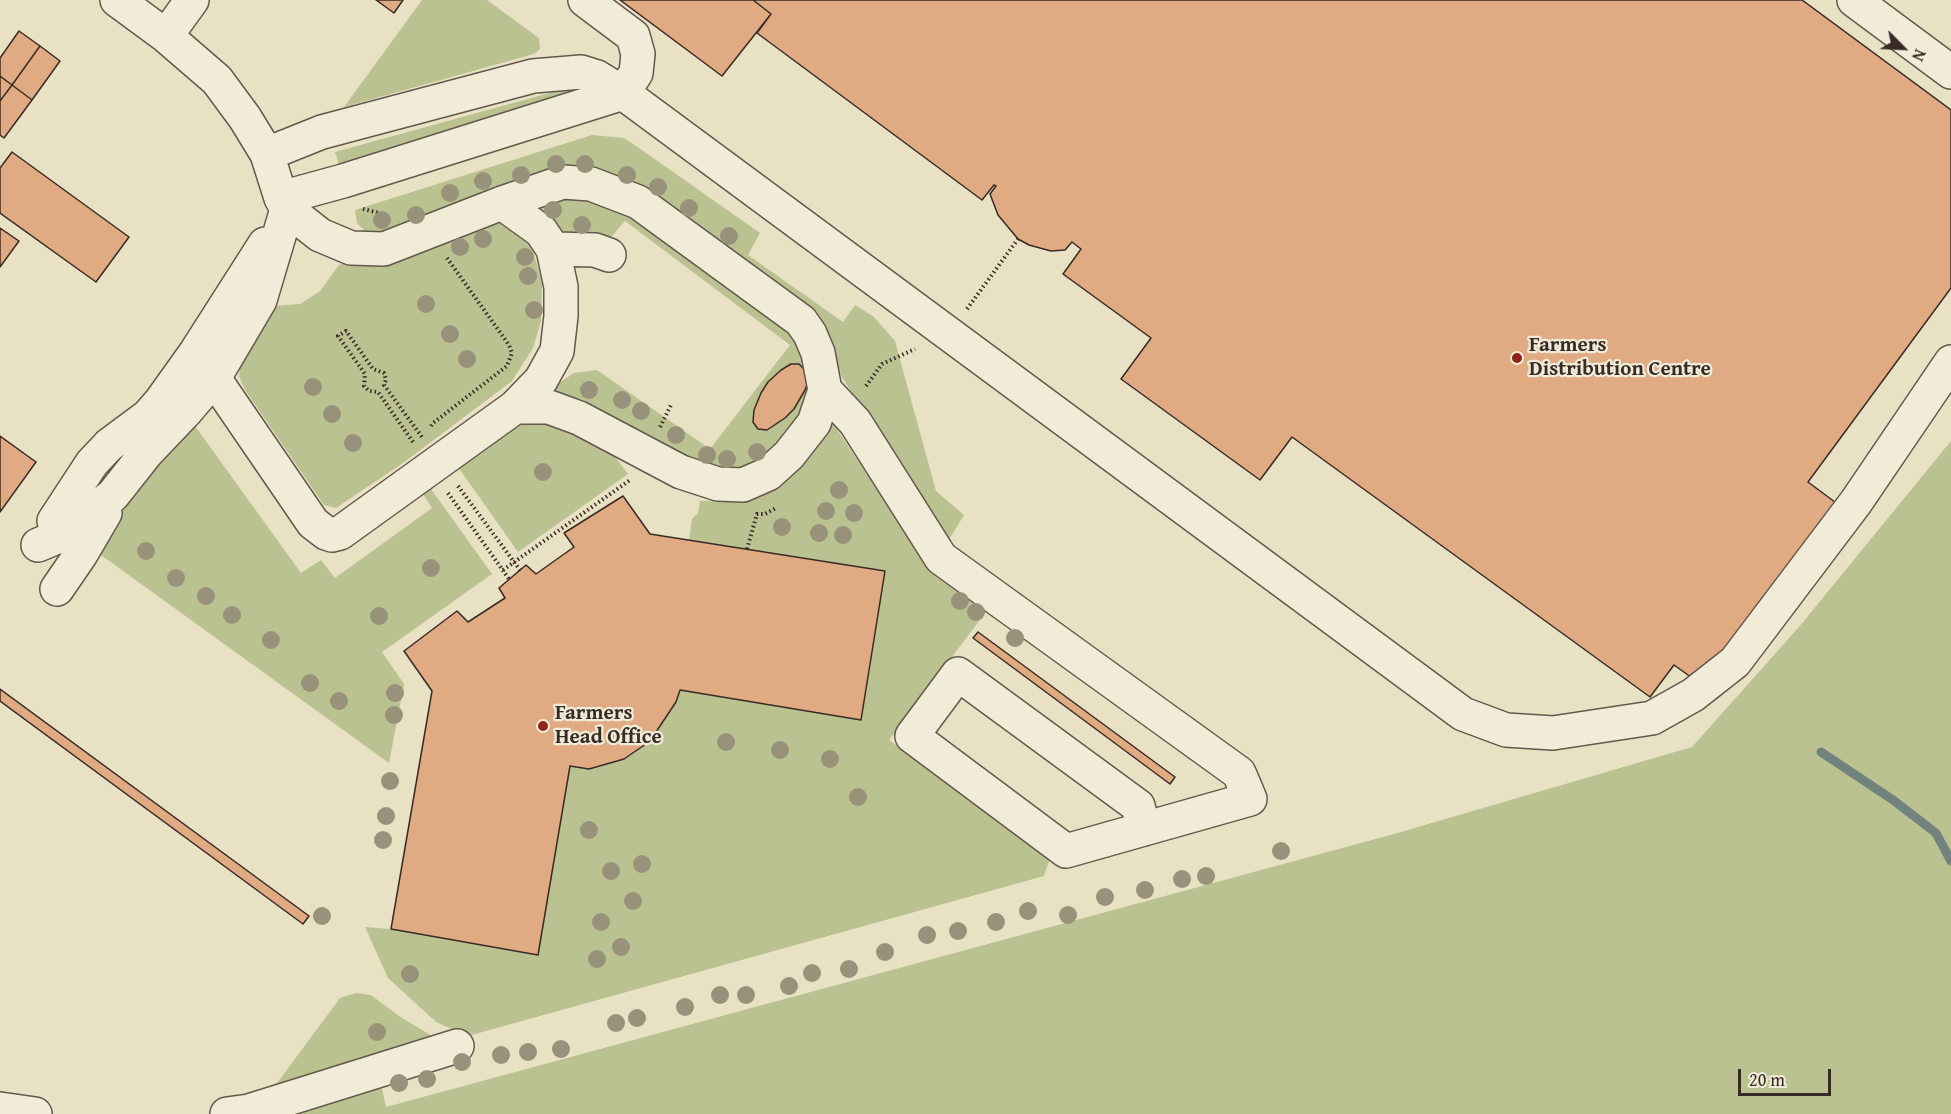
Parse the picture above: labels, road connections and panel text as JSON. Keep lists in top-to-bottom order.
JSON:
{
  "places": ["Farmers Distribution Centre", "Farmers Head Office"],
  "scale_bar": "20 m",
  "north": "bottom right"
}
